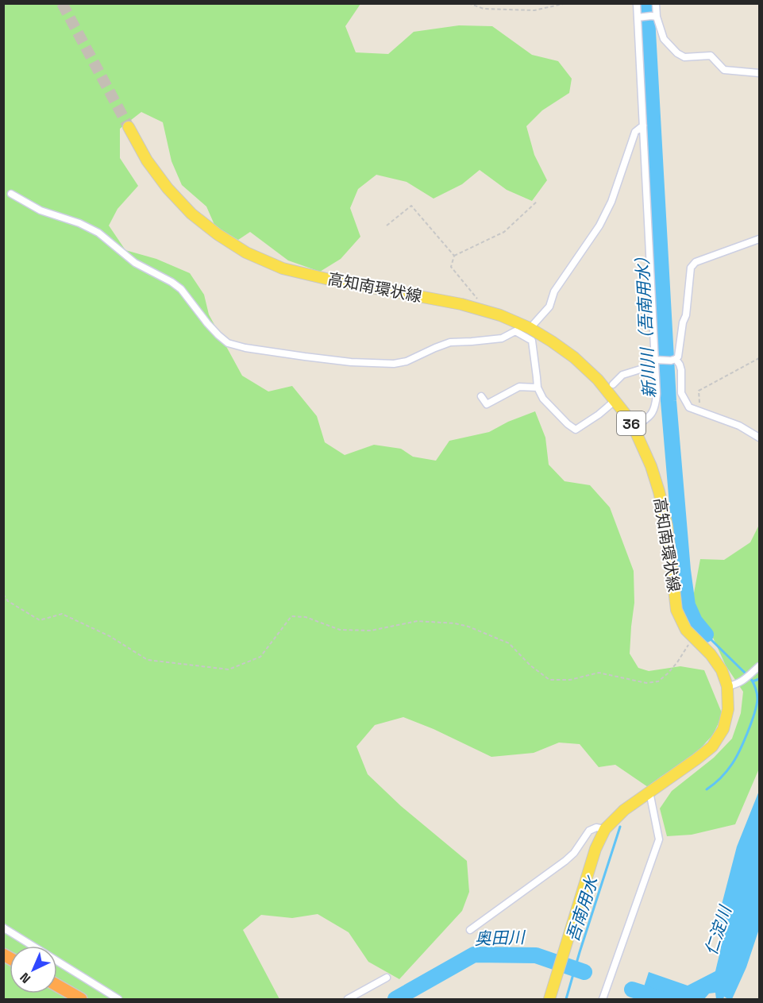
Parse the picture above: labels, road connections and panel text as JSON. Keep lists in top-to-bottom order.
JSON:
{
  "streets": {
    "main road": ["高知南環状線", "36"]
  },
  "water": [
    "新川川（吾南用水）",
    "吾南用水",
    "仁淀川",
    "奥田川"
  ],
  "north": "bottom left"
}
